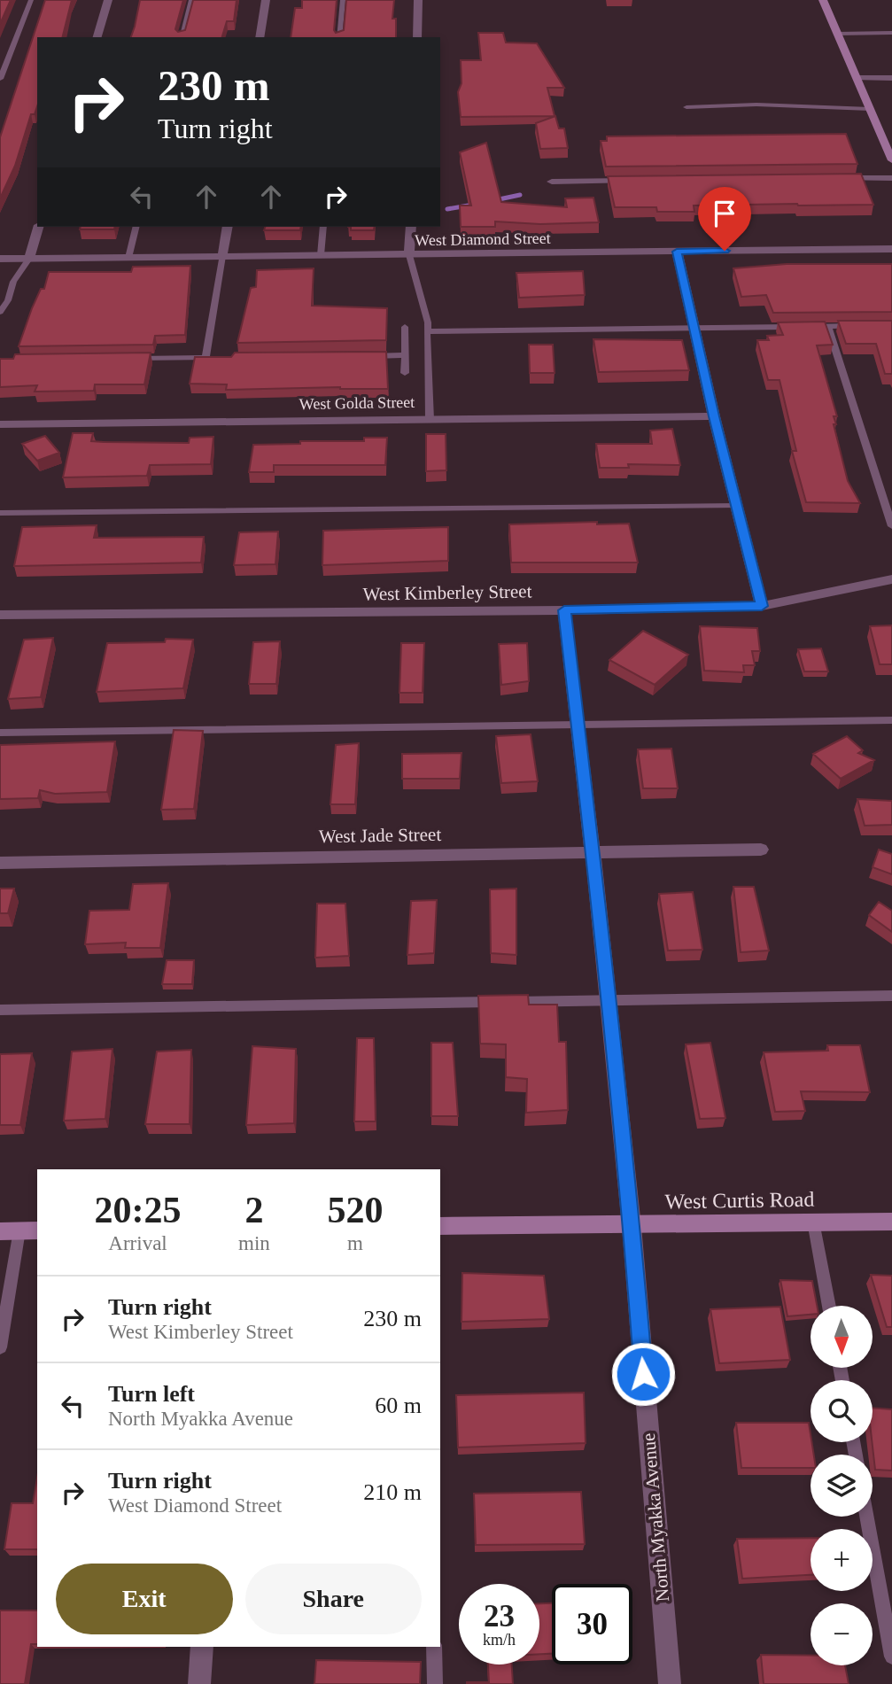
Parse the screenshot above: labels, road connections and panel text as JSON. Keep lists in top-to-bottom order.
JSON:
{
  "streets": {
    "street": [
      "West Diamond Street",
      "West Golda Street",
      "West Kimberley Street",
      "West Jade Street",
      "West Curtis Road",
      "North Myakka Avenue"
    ]
  },
  "crossings": [
    ["West Kimberley Street", "North Myakka Avenue"],
    ["West Jade Street", "North Myakka Avenue"],
    ["West Curtis Road", "North Myakka Avenue"]
  ],
  "north": "bottom",
  "page": {
    "turn": ["230 m", "Turn right"],
    "eta": [
      "20:25",
      "Arrival",
      "2",
      "min",
      "520",
      "m"
    ],
    "list": [
      {
        "name": "Turn right",
        "note": "West Kimberley Street",
        "value": "230 m"
      },
      {
        "name": "Turn left",
        "note": "North Myakka Avenue",
        "value": "60 m"
      },
      {
        "name": "Turn right",
        "note": "West Diamond Street",
        "value": "210 m"
      }
    ],
    "map_buttons": ["+", "−"],
    "buttons": ["Exit", "Share"],
    "speed": "23 km/h",
    "limit": "30"
  }
}
